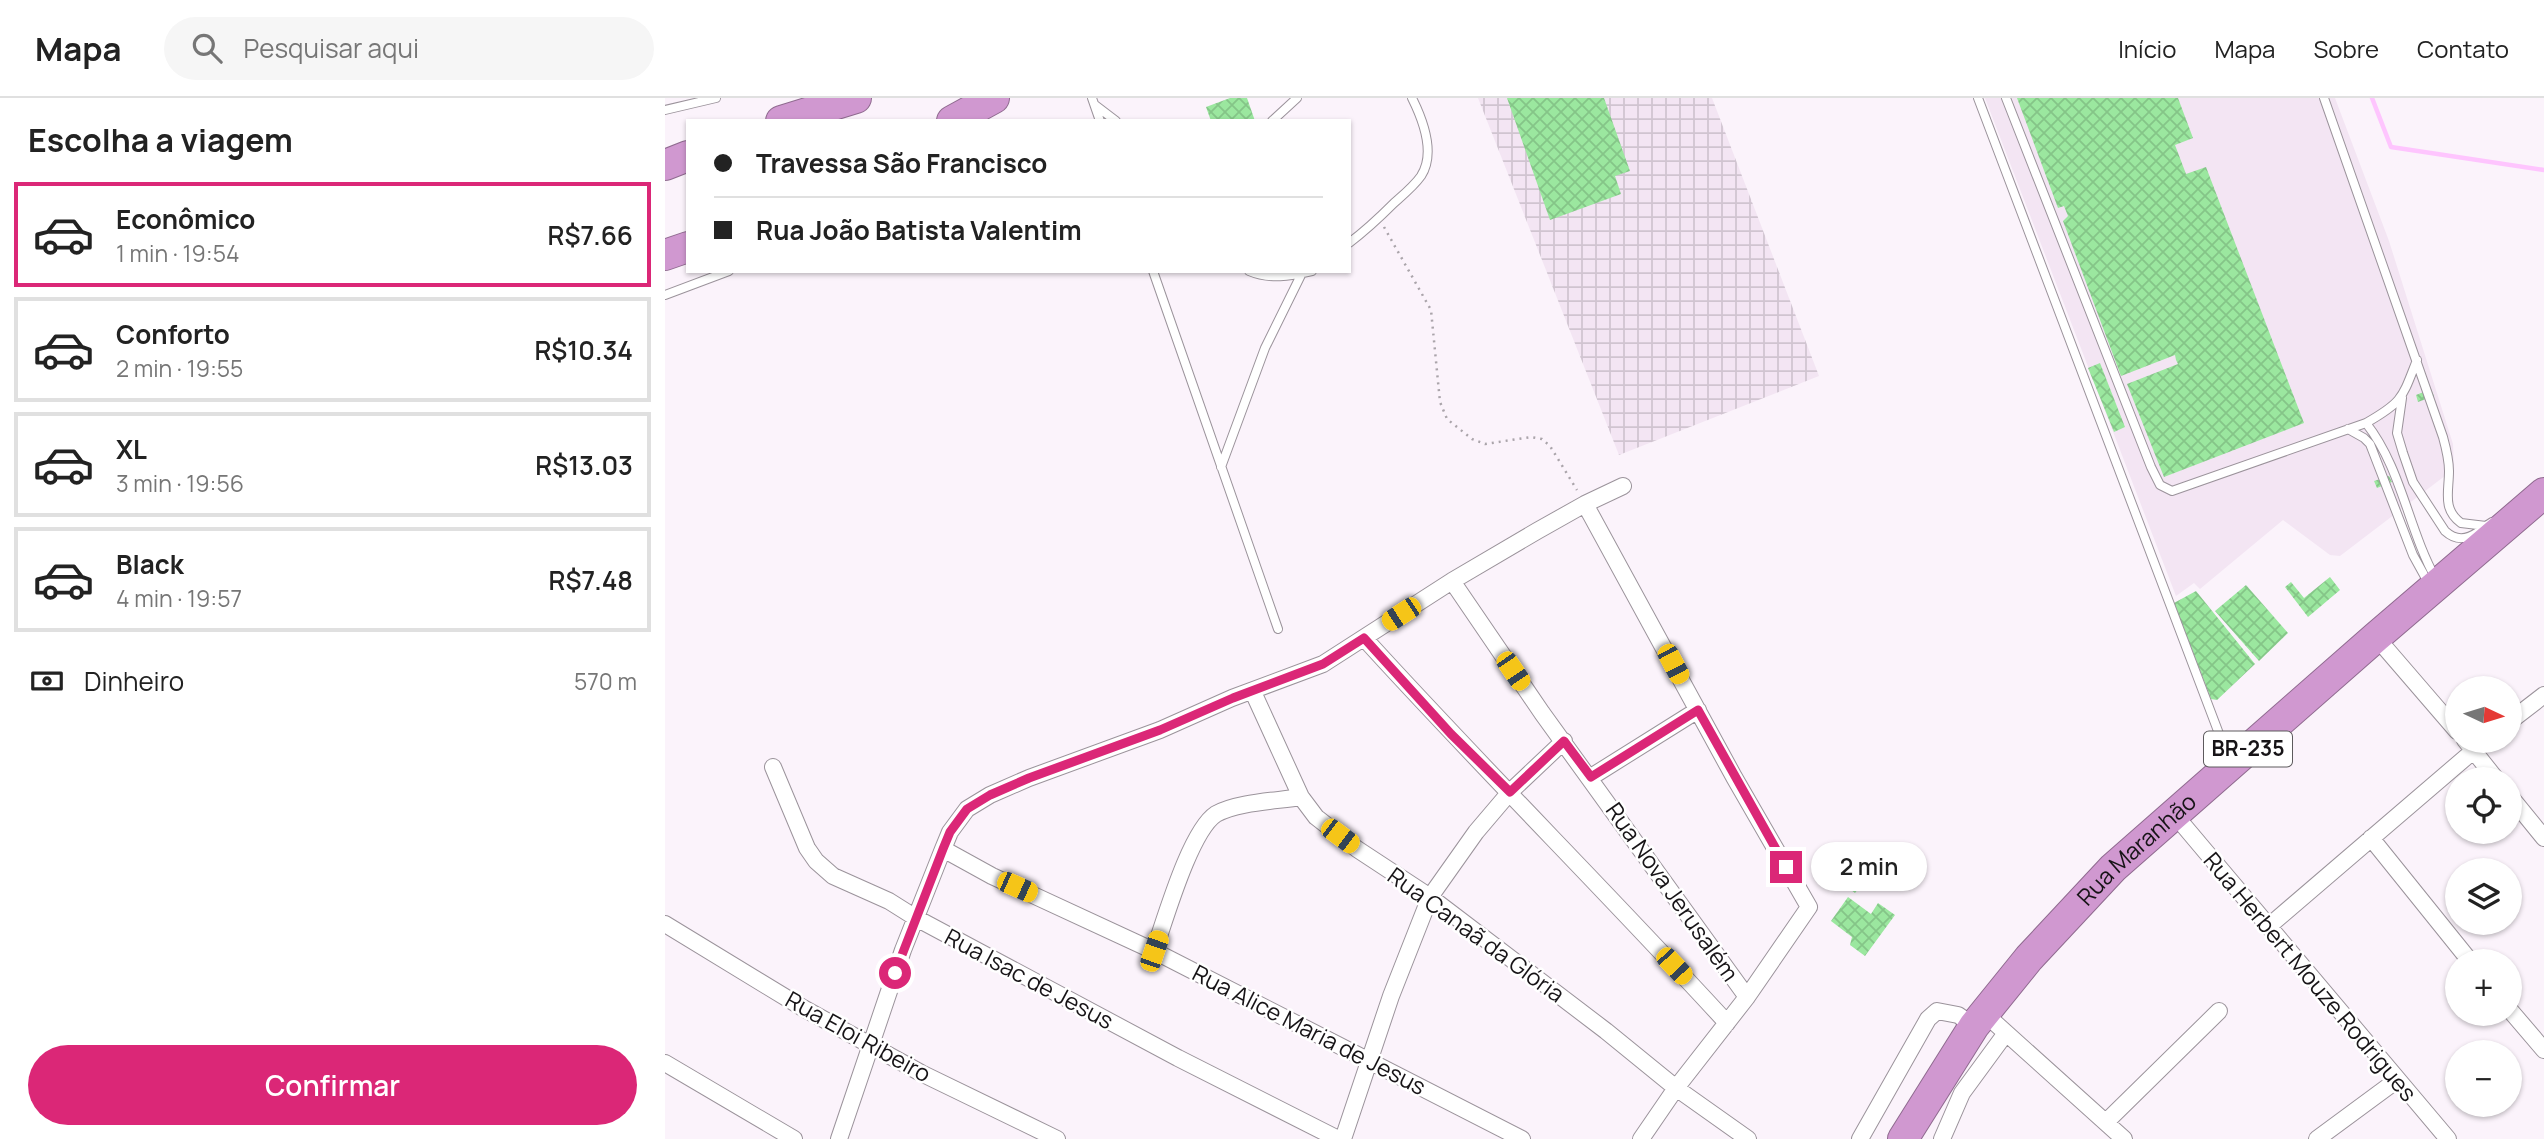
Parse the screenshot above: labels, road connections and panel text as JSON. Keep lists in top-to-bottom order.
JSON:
{
  "streets": {
    "highway": ["BR-235", "Rua Maranhão"],
    "street": [
      "Rua Nova Jerusalém",
      "Rua Canaã da Glória",
      "Rua Herbert Mouze Rodrigues",
      "Rua Isac de Jesus",
      "Rua Alice Maria de Jesus",
      "Rua Eloi Ribeiro"
    ]
  },
  "crossings": [
    ["Rua Maranhão", "Rua Herbert Mouze Rodrigues"]
  ],
  "north": "right",
  "page": {
    "header": "Mapa",
    "search": "Pesquisar aqui",
    "nav": [
      "Início",
      "Mapa",
      "Sobre",
      "Contato"
    ],
    "heading": "Escolha a viagem",
    "banner": ["Travessa São Francisco", "Rua João Batista Valentim"],
    "list": [
      {
        "name": "Econômico",
        "note": "1 min · 19:54",
        "value": "R$7.66"
      },
      {
        "name": "Conforto",
        "note": "2 min · 19:55",
        "value": "R$10.34"
      },
      {
        "name": "XL",
        "note": "3 min · 19:56",
        "value": "R$13.03"
      },
      {
        "name": "Black",
        "note": "4 min · 19:57",
        "value": "R$7.48"
      }
    ],
    "pay": ["Dinheiro", "570 m"],
    "map_buttons": ["+", "−"],
    "bubble": "2 min",
    "buttons": "Confirmar"
  }
}
